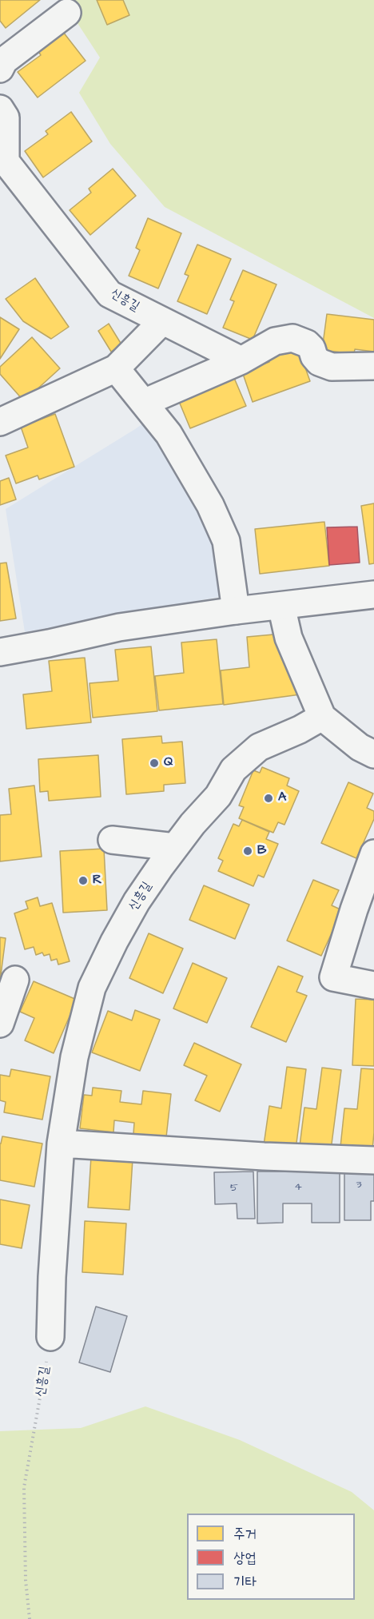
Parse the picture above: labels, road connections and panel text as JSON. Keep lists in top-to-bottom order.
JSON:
{
  "streets": {
    "street": ["신흥길"]
  },
  "places": [
    "Q",
    "A",
    "B",
    "R"
  ],
  "house_numbers": ["3", "4", "5"],
  "legend": ["주거", "상업", "기타"]
}
